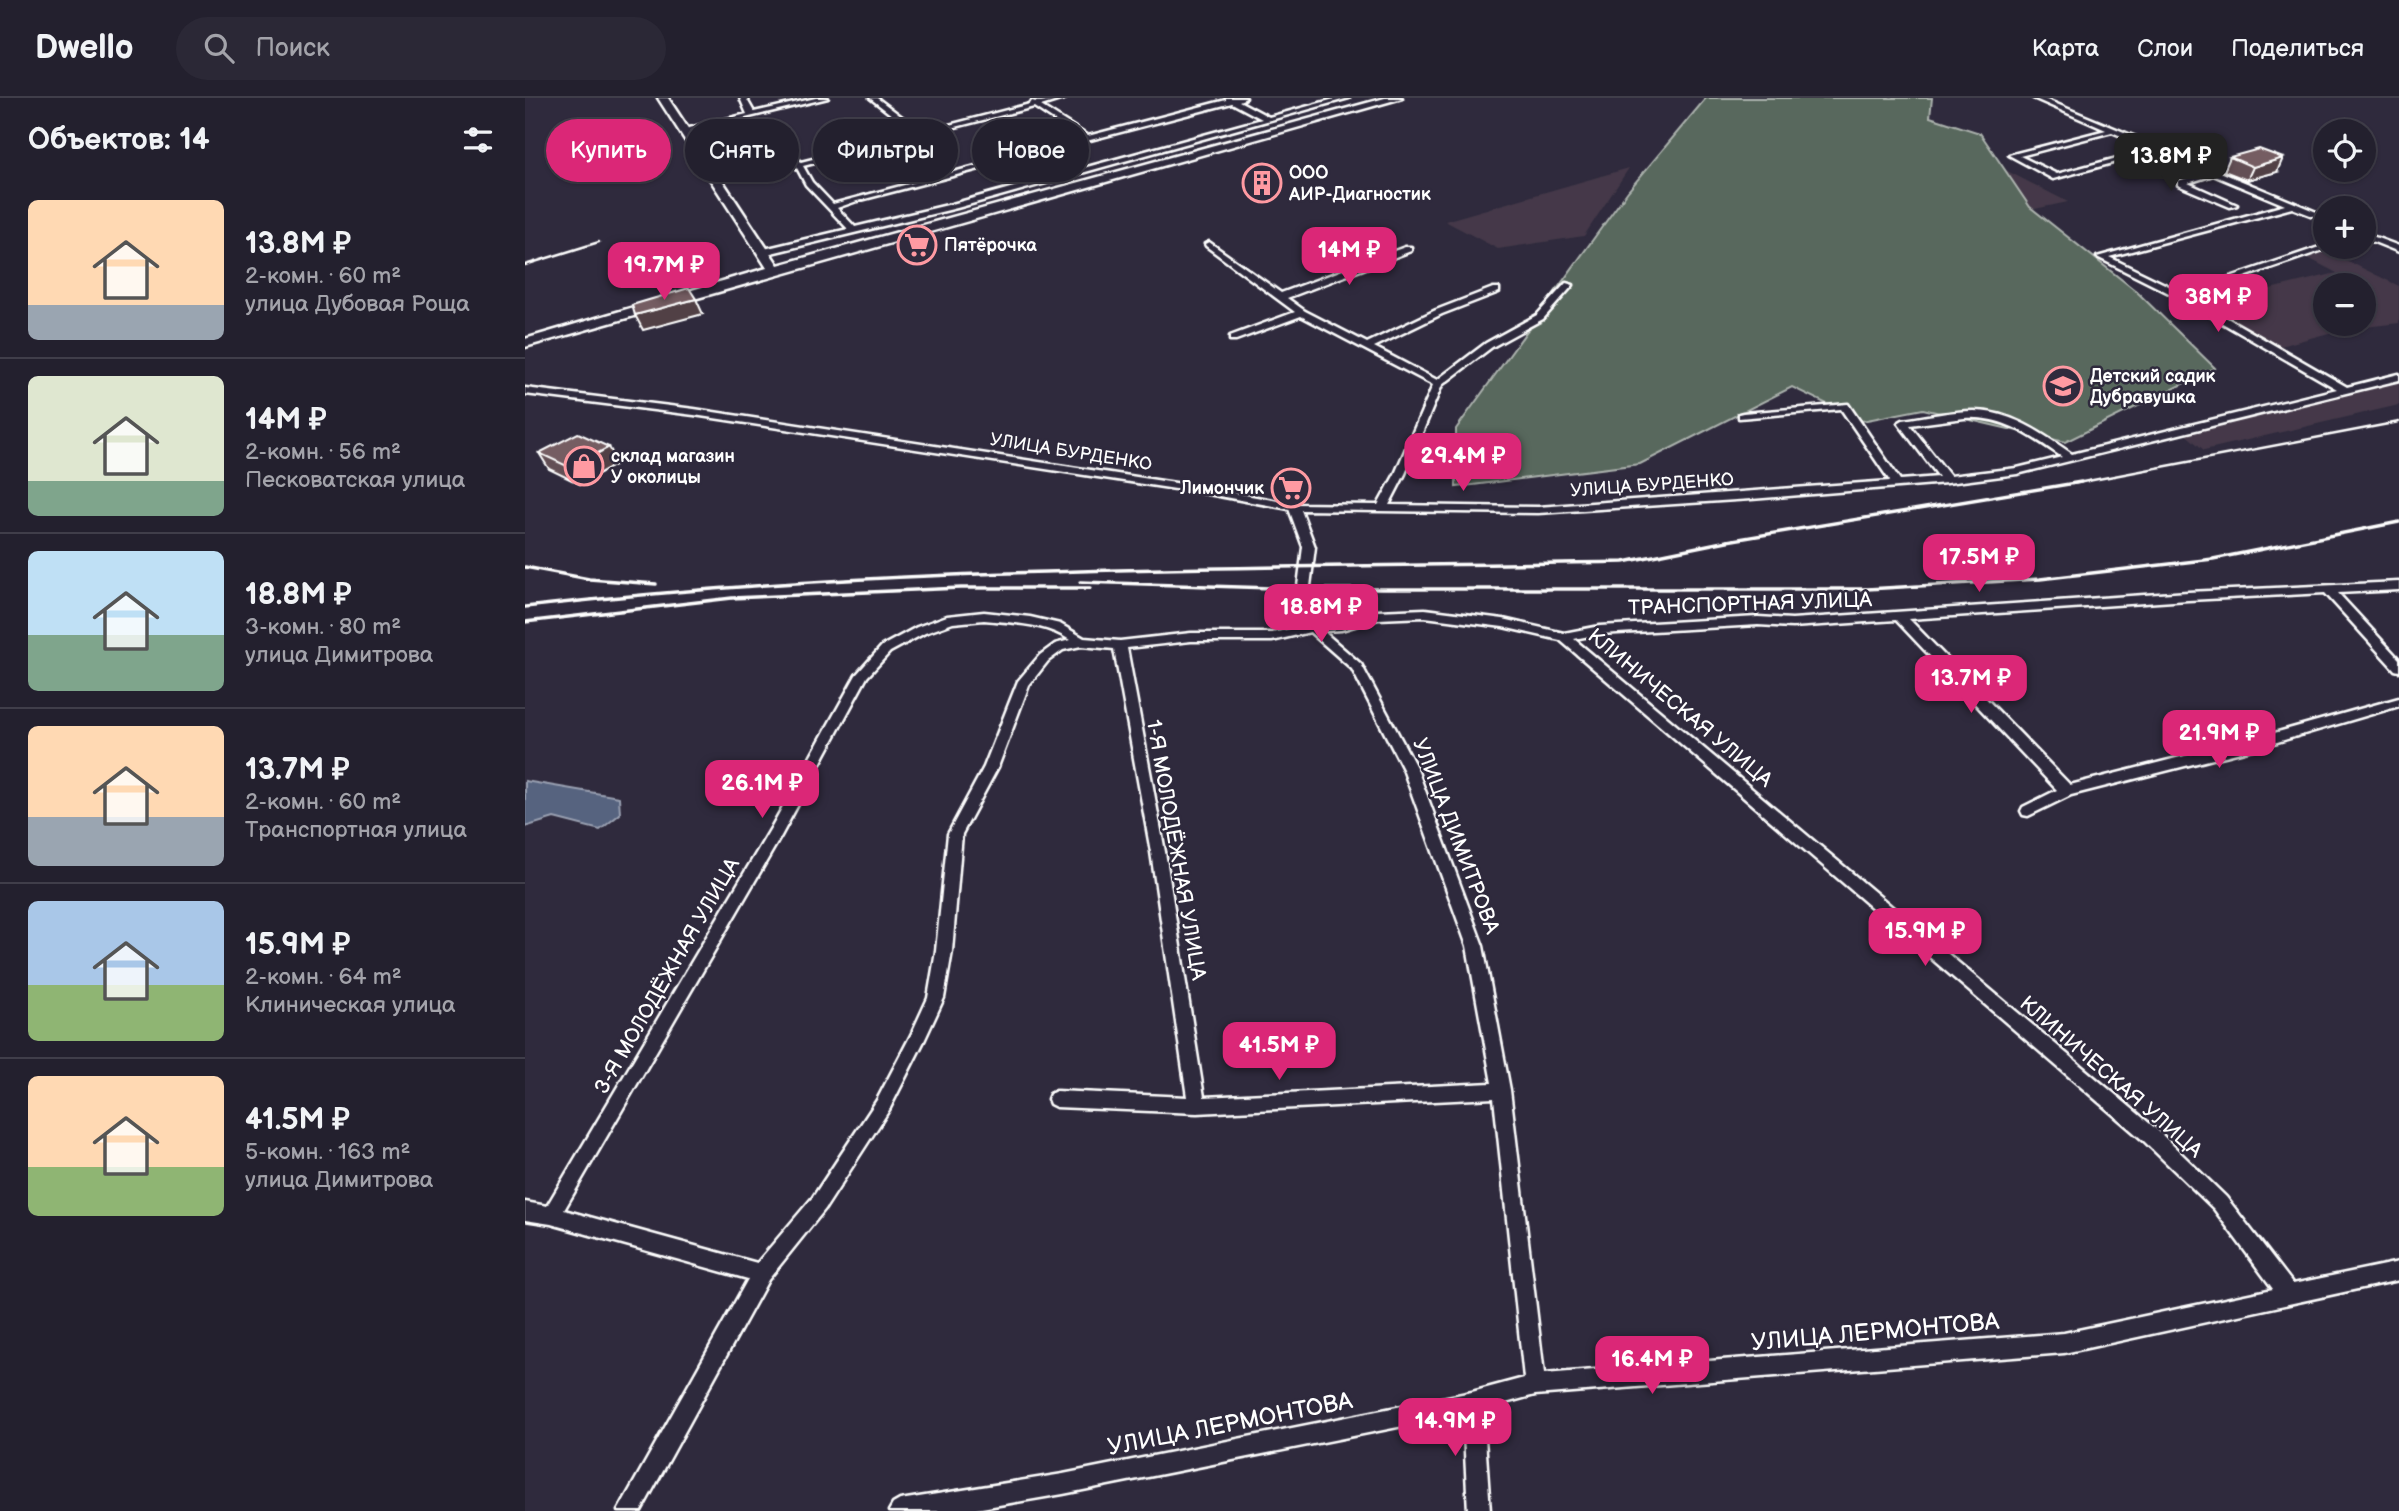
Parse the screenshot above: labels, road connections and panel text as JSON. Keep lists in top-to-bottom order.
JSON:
{
  "streets": {
    "street": [
      "УЛИЦА БУРДЕНКО",
      "ТРАНСПОРТНАЯ УЛИЦА",
      "КЛИНИЧЕСКАЯ УЛИЦА",
      "УЛИЦА ДИМИТРОВА",
      "1-Я МОЛОДЁЖНАЯ УЛИЦА",
      "3-Я МОЛОДЁЖНАЯ УЛИЦА",
      "УЛИЦА ЛЕРМОНТОВА"
    ]
  },
  "crossings": [
    ["ТРАНСПОРТНАЯ УЛИЦА", "КЛИНИЧЕСКАЯ УЛИЦА"],
    ["КЛИНИЧЕСКАЯ УЛИЦА", "УЛИЦА ЛЕРМОНТОВА"],
    ["УЛИЦА ДИМИТРОВА", "УЛИЦА ЛЕРМОНТОВА"]
  ],
  "places": {
    "building": ["ООО АИР-Диагностик"],
    "supermarket": ["Пятёрочка", "Лимончик"],
    "school or university": ["Детский садик Дубравушка"],
    "shop": ["склад магазин У околицы"]
  },
  "page": {
    "header": "Dwello",
    "search": "Поиск",
    "nav": ["Карта", "Слои", "Поделиться"],
    "heading": "Объектов: 14",
    "map_buttons": ["+", "−"],
    "chip": [
      "Купить",
      "Снять",
      "Фильтры",
      "Новое"
    ],
    "price": [
      "13.8M ₽",
      "14M ₽",
      "19.7M ₽",
      "38M ₽",
      "29.4M ₽",
      "17.5M ₽",
      "18.8M ₽",
      "13.7M ₽",
      "21.9M ₽",
      "26.1M ₽",
      "15.9M ₽",
      "41.5M ₽",
      "16.4M ₽",
      "14.9M ₽"
    ],
    "list": [
      {
        "name": "13.8M ₽",
        "note": "2-комн. · 60 m² · улица Дубовая Роща"
      },
      {
        "name": "14M ₽",
        "note": "2-комн. · 56 m² · Песковатская улица"
      },
      {
        "name": "18.8M ₽",
        "note": "3-комн. · 80 m² · улица Димитрова"
      },
      {
        "name": "13.7M ₽",
        "note": "2-комн. · 60 m² · Транспортная улица"
      },
      {
        "name": "15.9M ₽",
        "note": "2-комн. · 64 m² · Клиническая улица"
      },
      {
        "name": "41.5M ₽",
        "note": "5-комн. · 163 m² · улица Димитрова"
      }
    ]
  }
}
